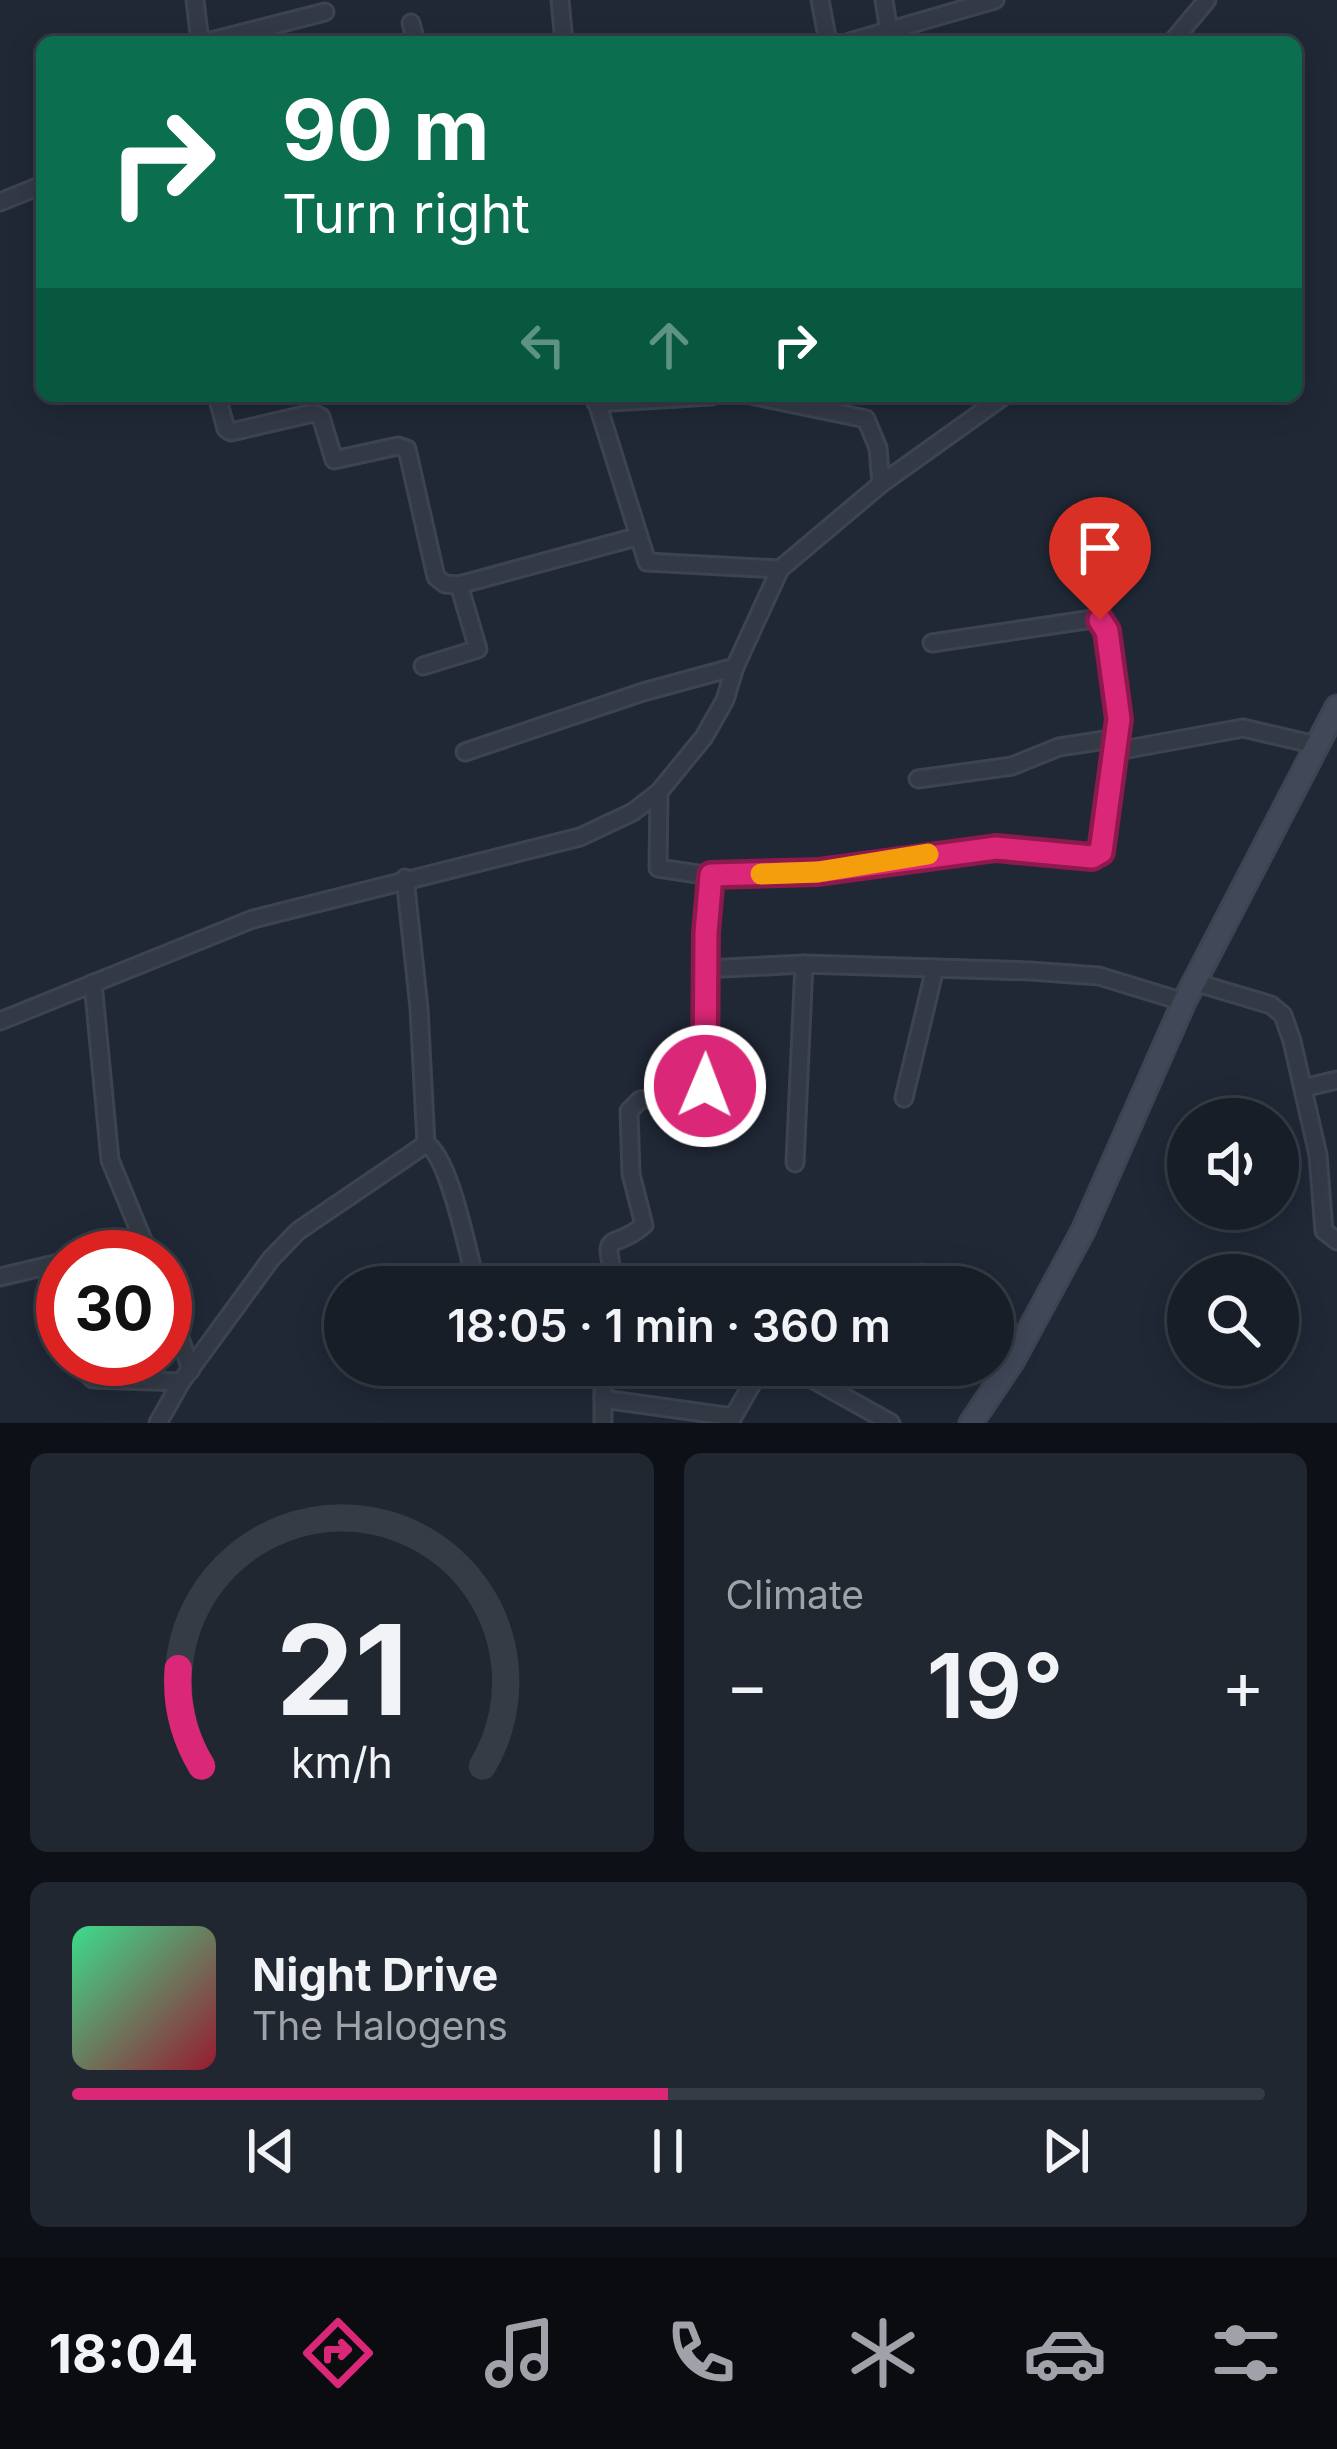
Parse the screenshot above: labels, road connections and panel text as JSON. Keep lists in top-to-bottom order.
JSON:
{
  "page": {
    "turn": ["90 m", "Turn right"],
    "limit": "30",
    "trip": "18:05 · 1 min · 360 m",
    "tile": "Climate",
    "heat": ["−", "19°", "+"],
    "song": ["Night Drive", "The Halogens"],
    "tabs": "18:04",
    "gauge": ["21", "km/h"]
  }
}
